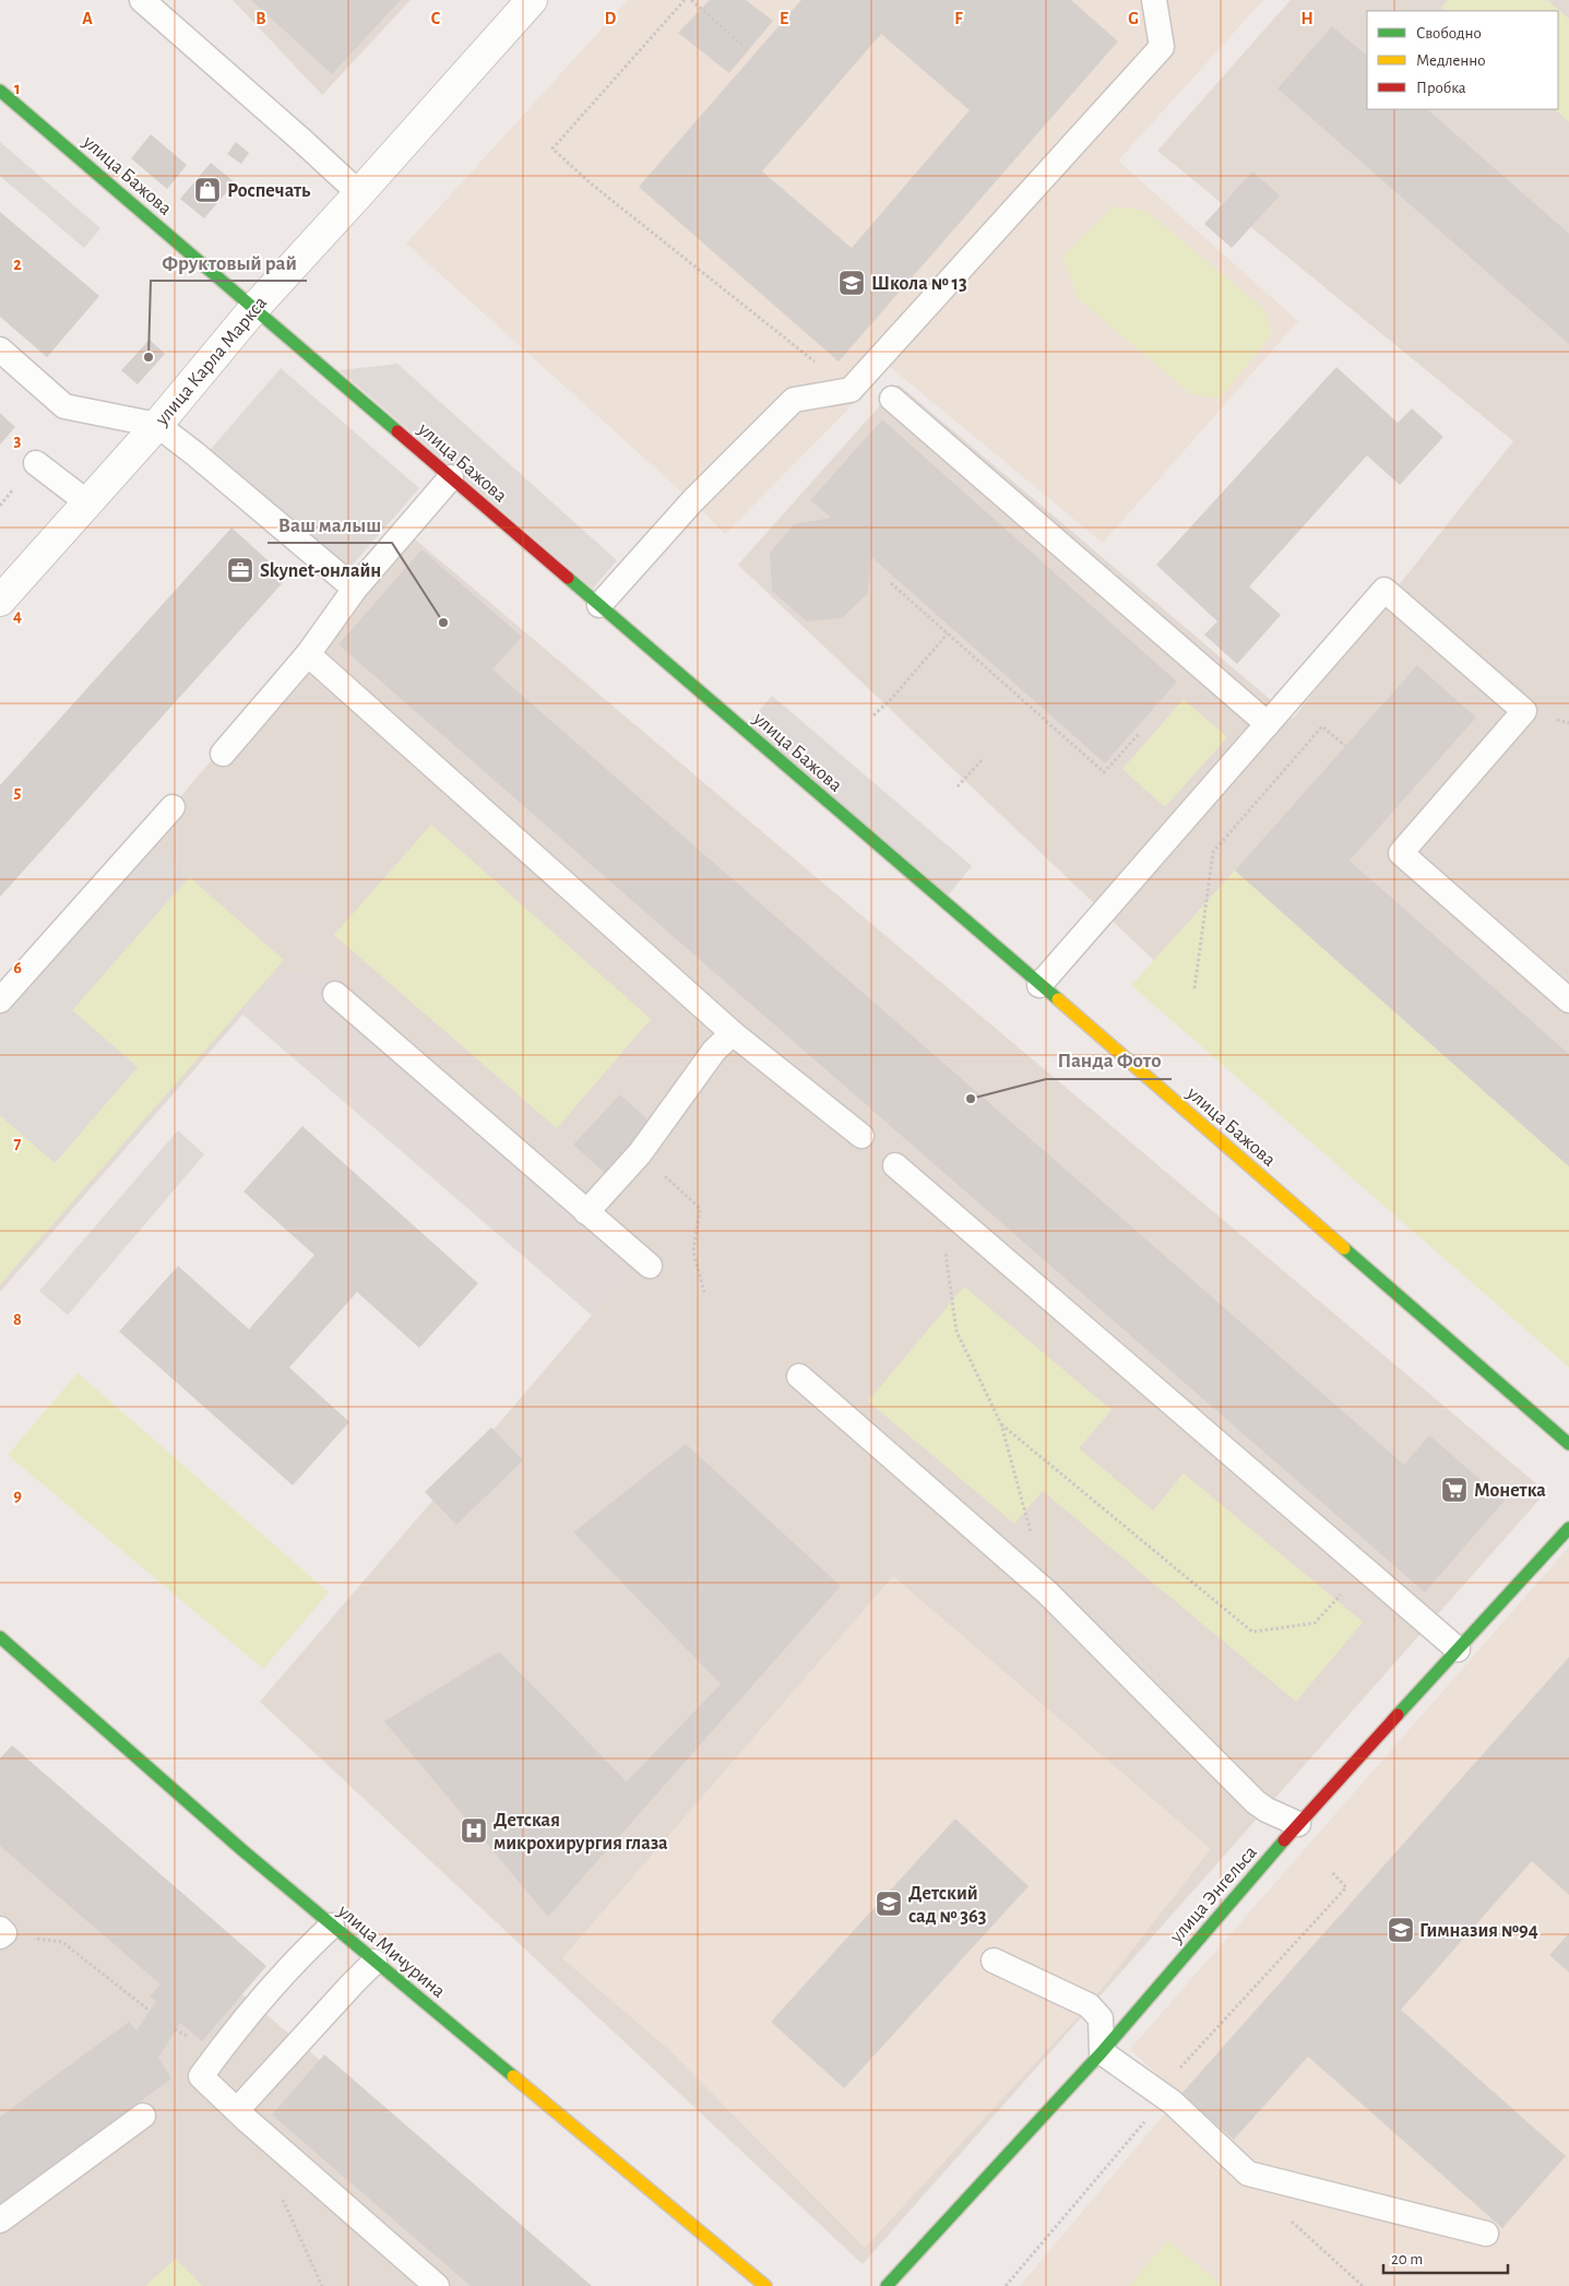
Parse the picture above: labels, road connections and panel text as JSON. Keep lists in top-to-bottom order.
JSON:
{
  "streets": {
    "street": [
      "улица Бажова",
      "улица Карла Маркса",
      "улица Энгельса",
      "улица Мичурина"
    ]
  },
  "crossings": [
    ["улица Бажова", "улица Карла Маркса"]
  ],
  "places": {
    "shop": ["Роспечать"],
    "school or university": ["Школа № 13", "Детский сад № 363", "Гимназия №94"],
    "other": ["Фруктовый рай", "Ваш малыш", "Панда Фото"],
    "office": ["Skynet-онлайн"],
    "supermarket": ["Монетка"],
    "hospital": ["Детская микрохирургия глаза"]
  },
  "legend": ["Свободно", "Медленно", "Пробка"],
  "scale_bar": "20 m",
  "grid": {
    "columns": [
      "A",
      "B",
      "C",
      "D",
      "E",
      "F",
      "G",
      "H"
    ],
    "rows": [
      "1",
      "2",
      "3",
      "4",
      "5",
      "6",
      "7",
      "8",
      "9"
    ]
  }
}
